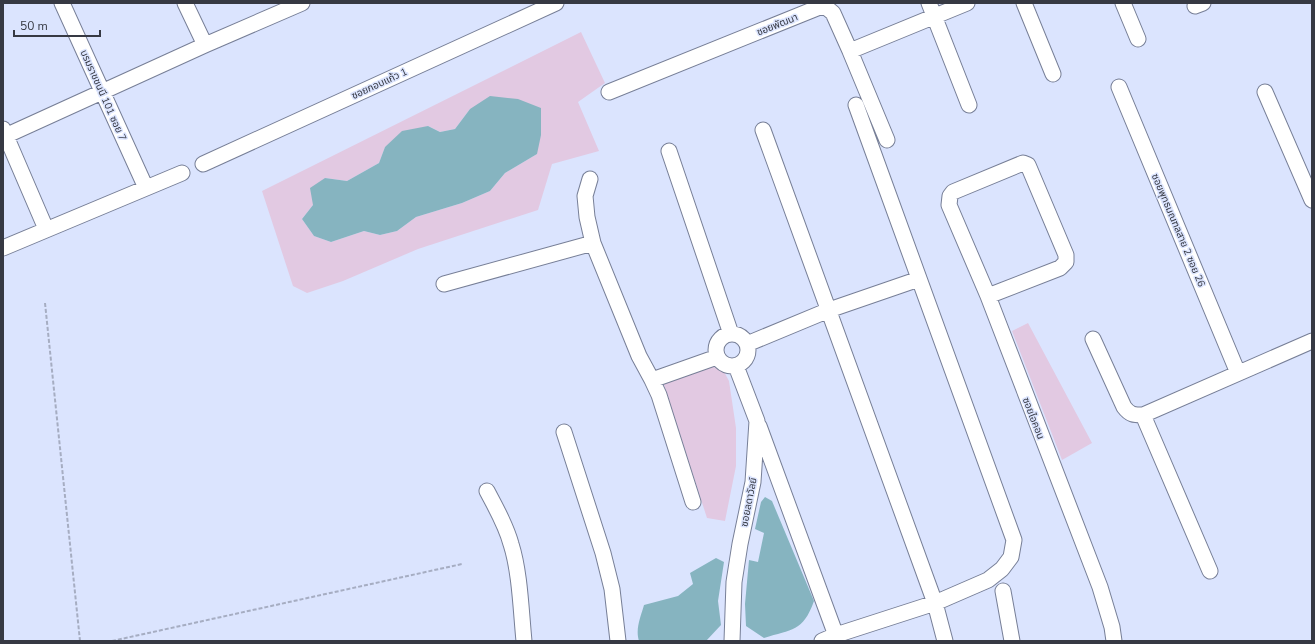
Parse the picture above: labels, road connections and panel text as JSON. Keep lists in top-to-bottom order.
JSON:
{
  "streets": {
    "street": [
      "ซอยพัฒนา",
      "ซอยกอบแก้ว 1",
      "บรมราชชนนี 101 ซอย 7",
      "ซอยพุทธมณฑลสาย 2 ซอย 26",
      "ซอยไอคอน",
      "ซอยลดาวัลย์"
    ]
  },
  "scale_bar": "50 m"
}
